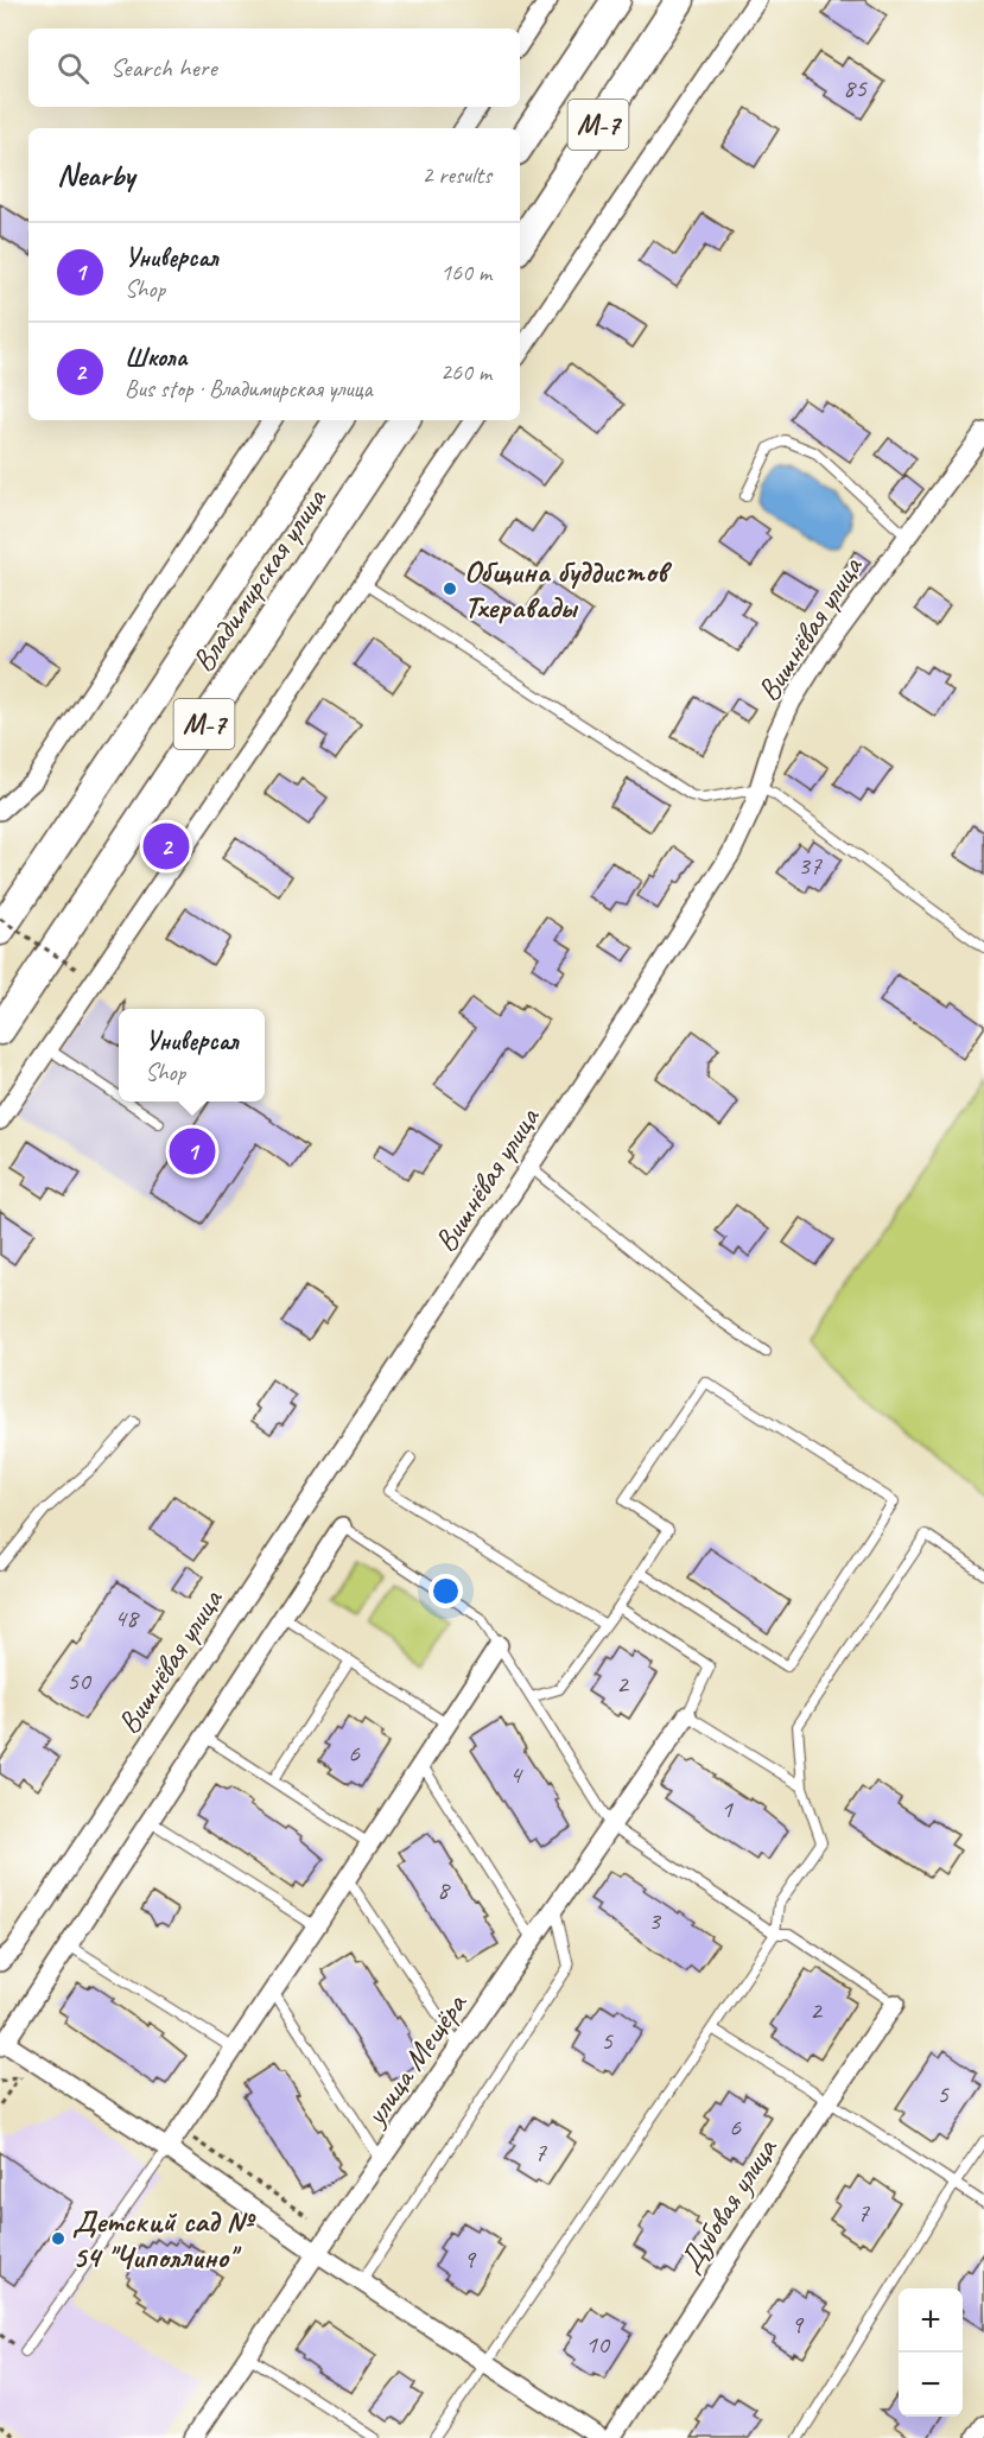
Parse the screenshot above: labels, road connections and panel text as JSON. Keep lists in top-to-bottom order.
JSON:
{
  "streets": {
    "highway": ["М-7", "Владимирская улица"],
    "street": ["Вишнёвая улица", "улица Мещёра", "Дубовая улица"]
  },
  "places": ["Община буддистов Тхеравады", "Детский сад № 54 \"Чиполлино\""],
  "house_numbers": [
    "85",
    "37",
    "48",
    "50",
    "2",
    "6",
    "4",
    "1",
    "8",
    "3",
    "2",
    "5",
    "5",
    "6",
    "7",
    "7",
    "9",
    "9",
    "10"
  ],
  "page": {
    "search": "Search here",
    "heading": ["Nearby", "2 results"],
    "list": [
      {
        "mark": "1",
        "name": "Универсал",
        "note": "Shop",
        "value": "160 m"
      },
      {
        "mark": "2",
        "name": "Школа",
        "note": "Bus stop · Владимирская улица",
        "value": "260 m"
      }
    ],
    "pins": ["2", "1"],
    "popup": ["Универсал", "Shop"],
    "map_buttons": ["+", "−"]
  }
}
